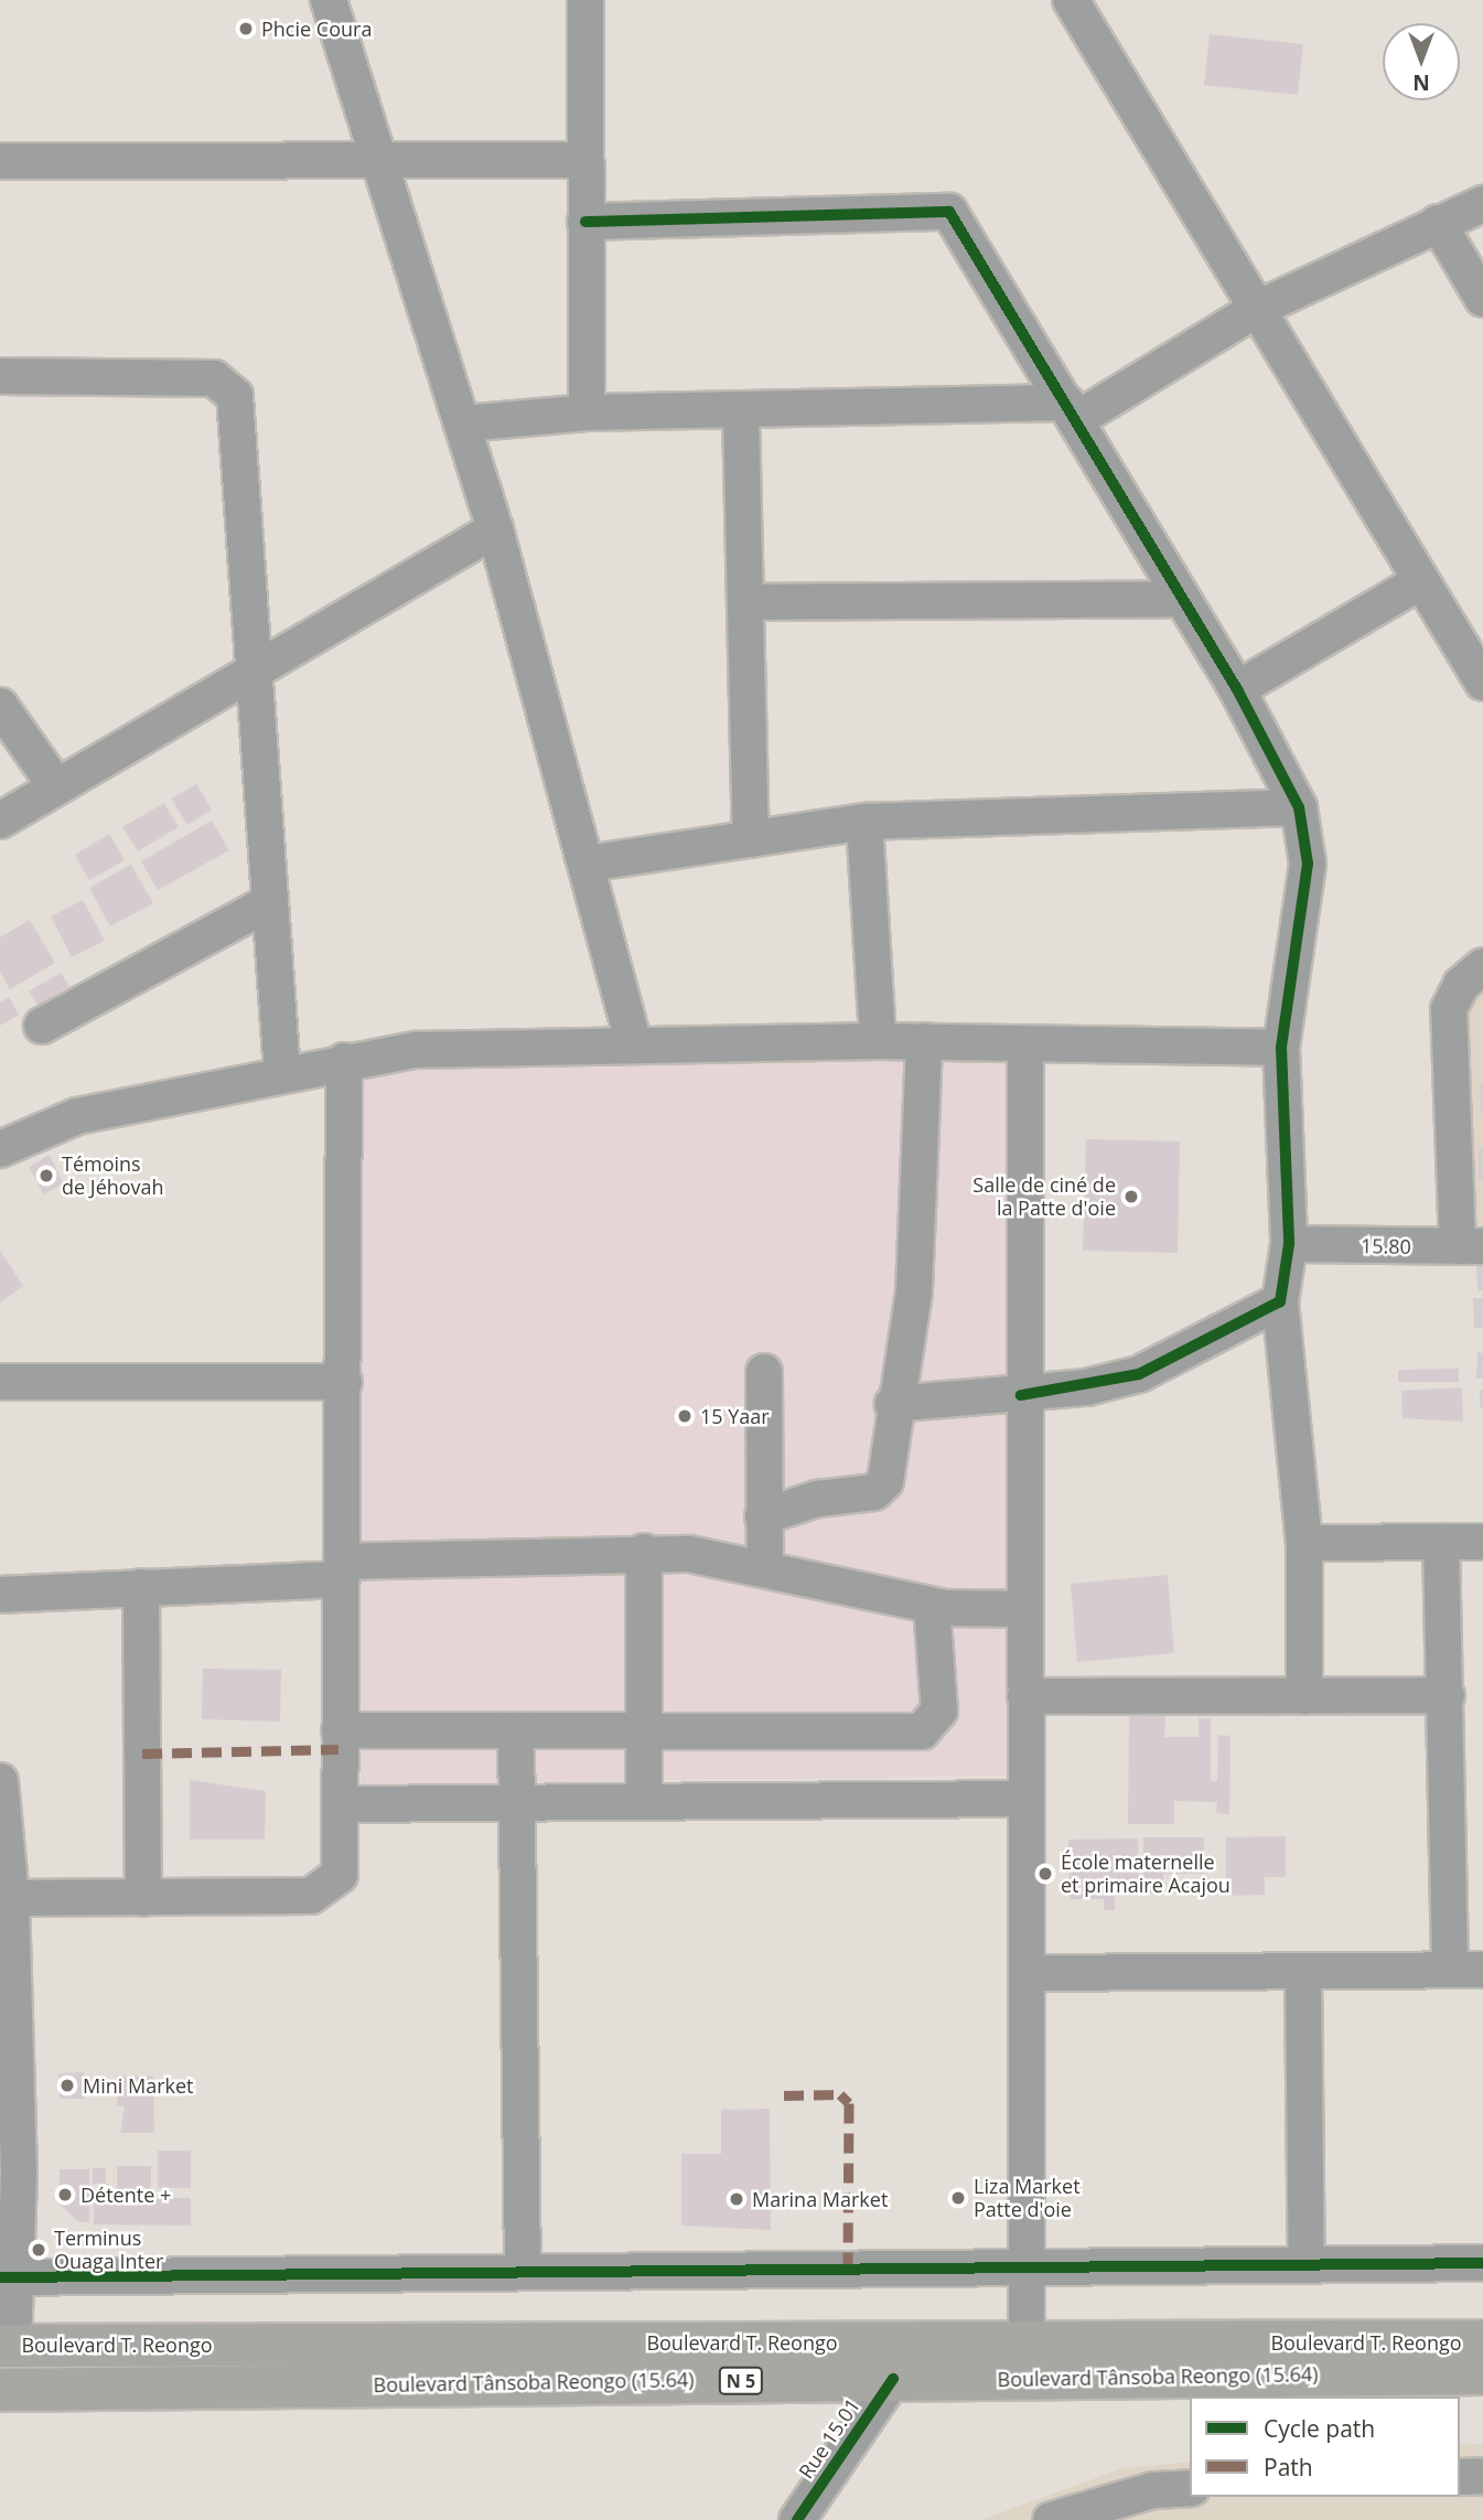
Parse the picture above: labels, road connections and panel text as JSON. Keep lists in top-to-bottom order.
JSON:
{
  "streets": {
    "highway": ["Boulevard T. Reongo", "Boulevard Tânsoba Reongo (15.64)", "N 5"],
    "street": ["15.80", "Rue 15.01"]
  },
  "crossings": [
    ["Boulevard Tânsoba Reongo (15.64)", "Rue 15.01"]
  ],
  "places": [
    "Phcie Coura",
    "Témoins de Jéhovah",
    "Salle de ciné de la Patte d'oie",
    "15 Yaar",
    "École maternelle et primaire Acajou",
    "Mini Market",
    "Détente +",
    "Liza Market Patte d'oie",
    "Marina Market",
    "Terminus Ouaga Inter"
  ],
  "legend": ["Cycle path", "Path"],
  "north": "bottom"
}
